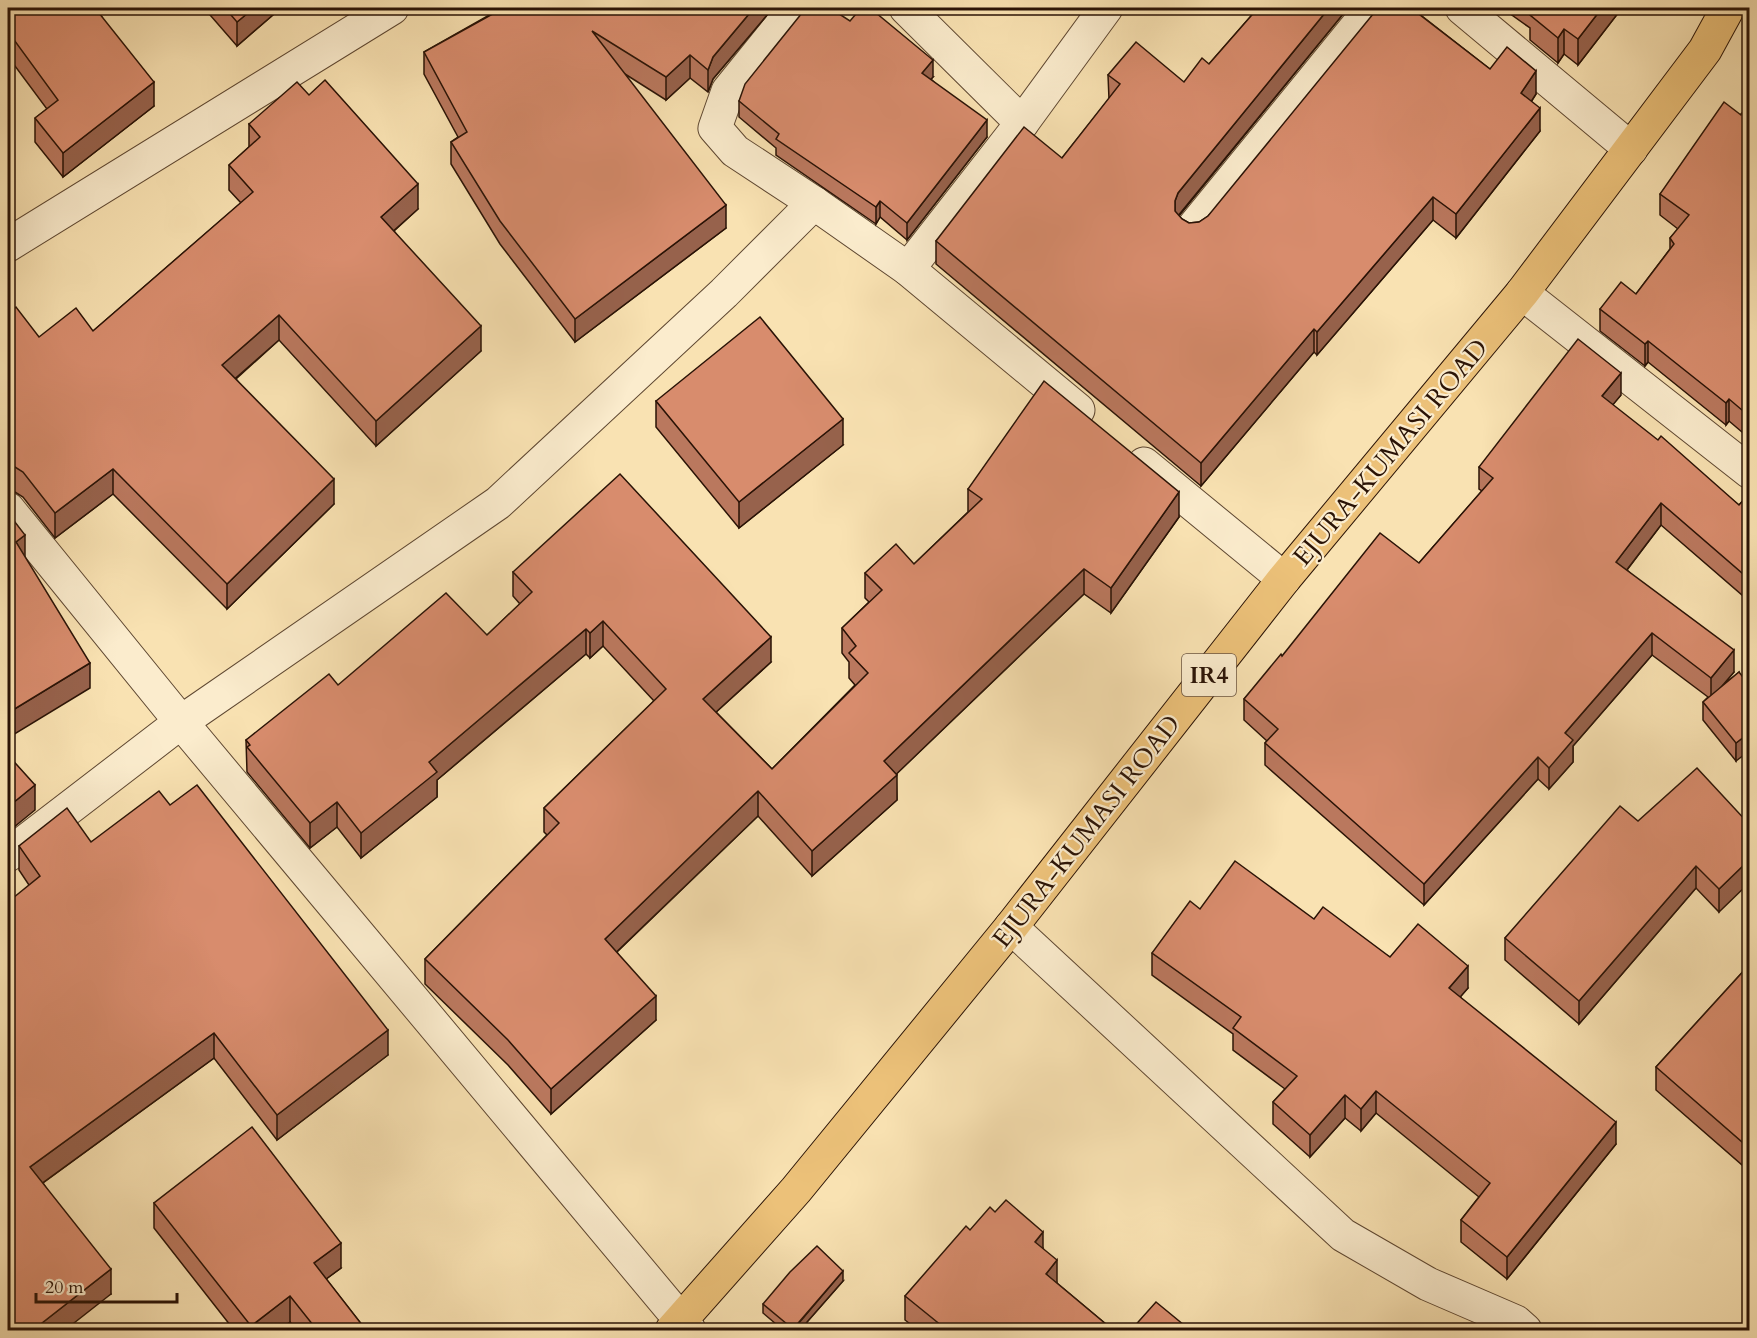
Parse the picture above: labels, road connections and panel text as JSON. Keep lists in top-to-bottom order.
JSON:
{
  "streets": {
    "main road": ["EJURA-KUMASI ROAD", "IR4"]
  },
  "scale_bar": "20 m"
}
